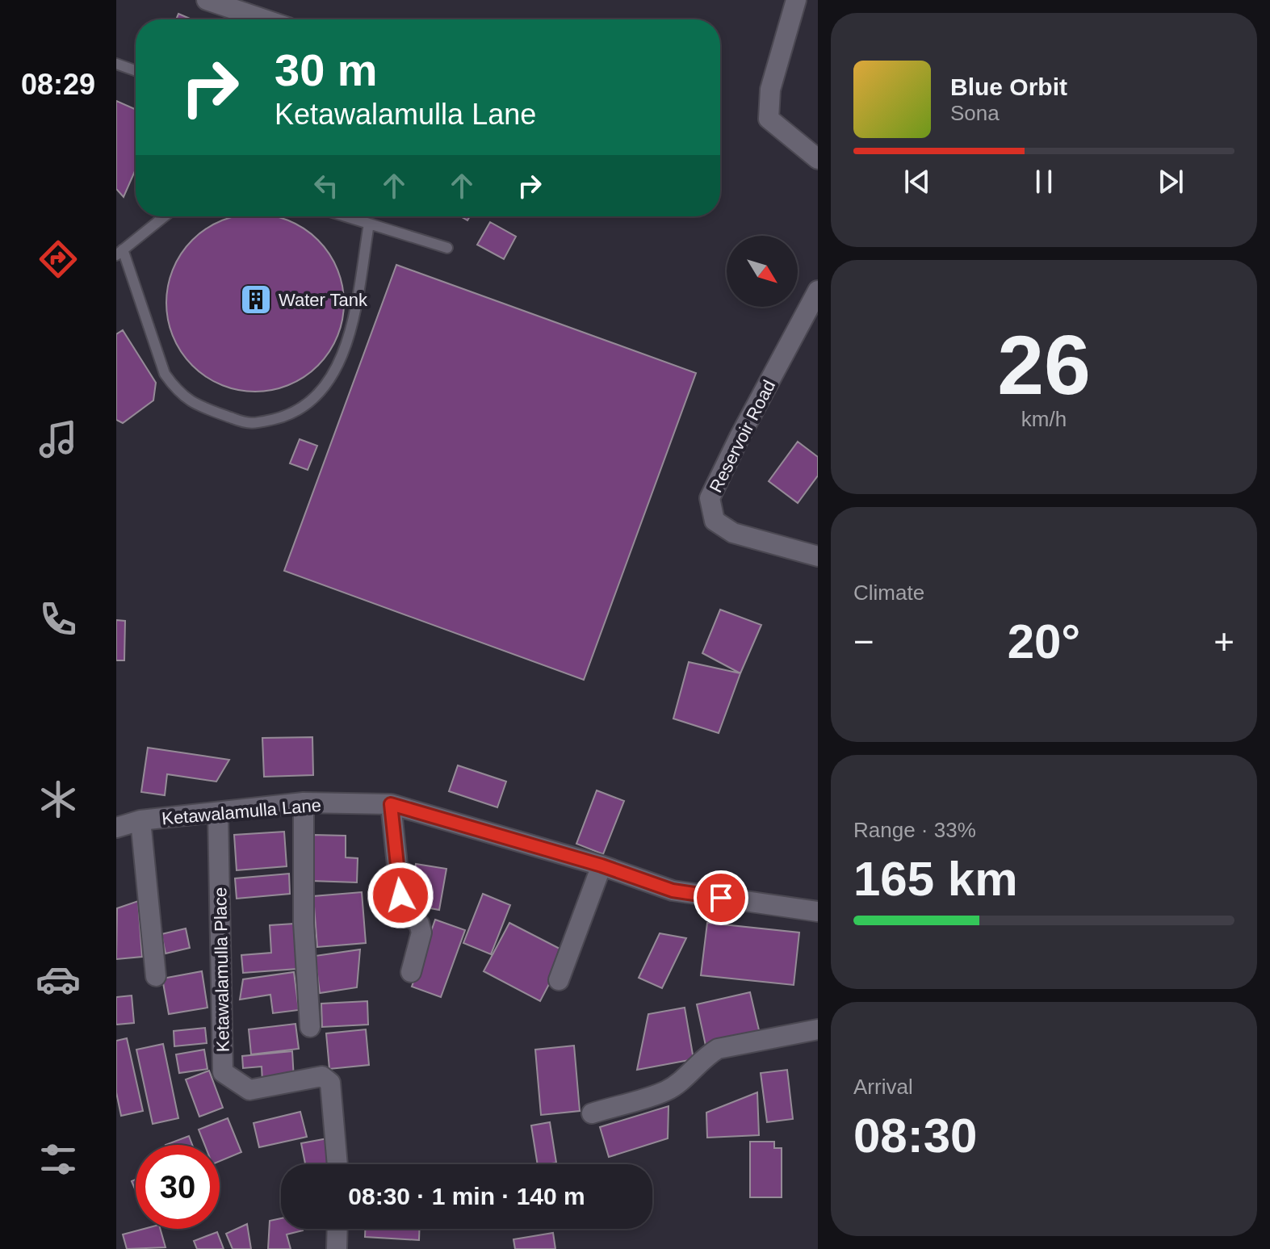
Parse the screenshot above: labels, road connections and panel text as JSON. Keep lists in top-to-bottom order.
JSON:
{
  "streets": {
    "street": ["Reservoir Road", "Ketawalamulla Lane", "Ketawalamulla Place"]
  },
  "crossings": [
    ["Ketawalamulla Lane", "Ketawalamulla Place"]
  ],
  "places": {
    "building": ["Water Tank"]
  },
  "north": "bottom right",
  "page": {
    "tabs": "08:29",
    "turn": ["30 m", "Ketawalamulla Lane"],
    "song": ["Blue Orbit", "Sona"],
    "tile": [
      ["26", "km/h"],
      "Climate",
      ["Range · 33%", "165 km"],
      ["Arrival", "08:30"]
    ],
    "heat": ["−", "20°", "+"],
    "limit": "30",
    "trip": "08:30 · 1 min · 140 m"
  }
}
